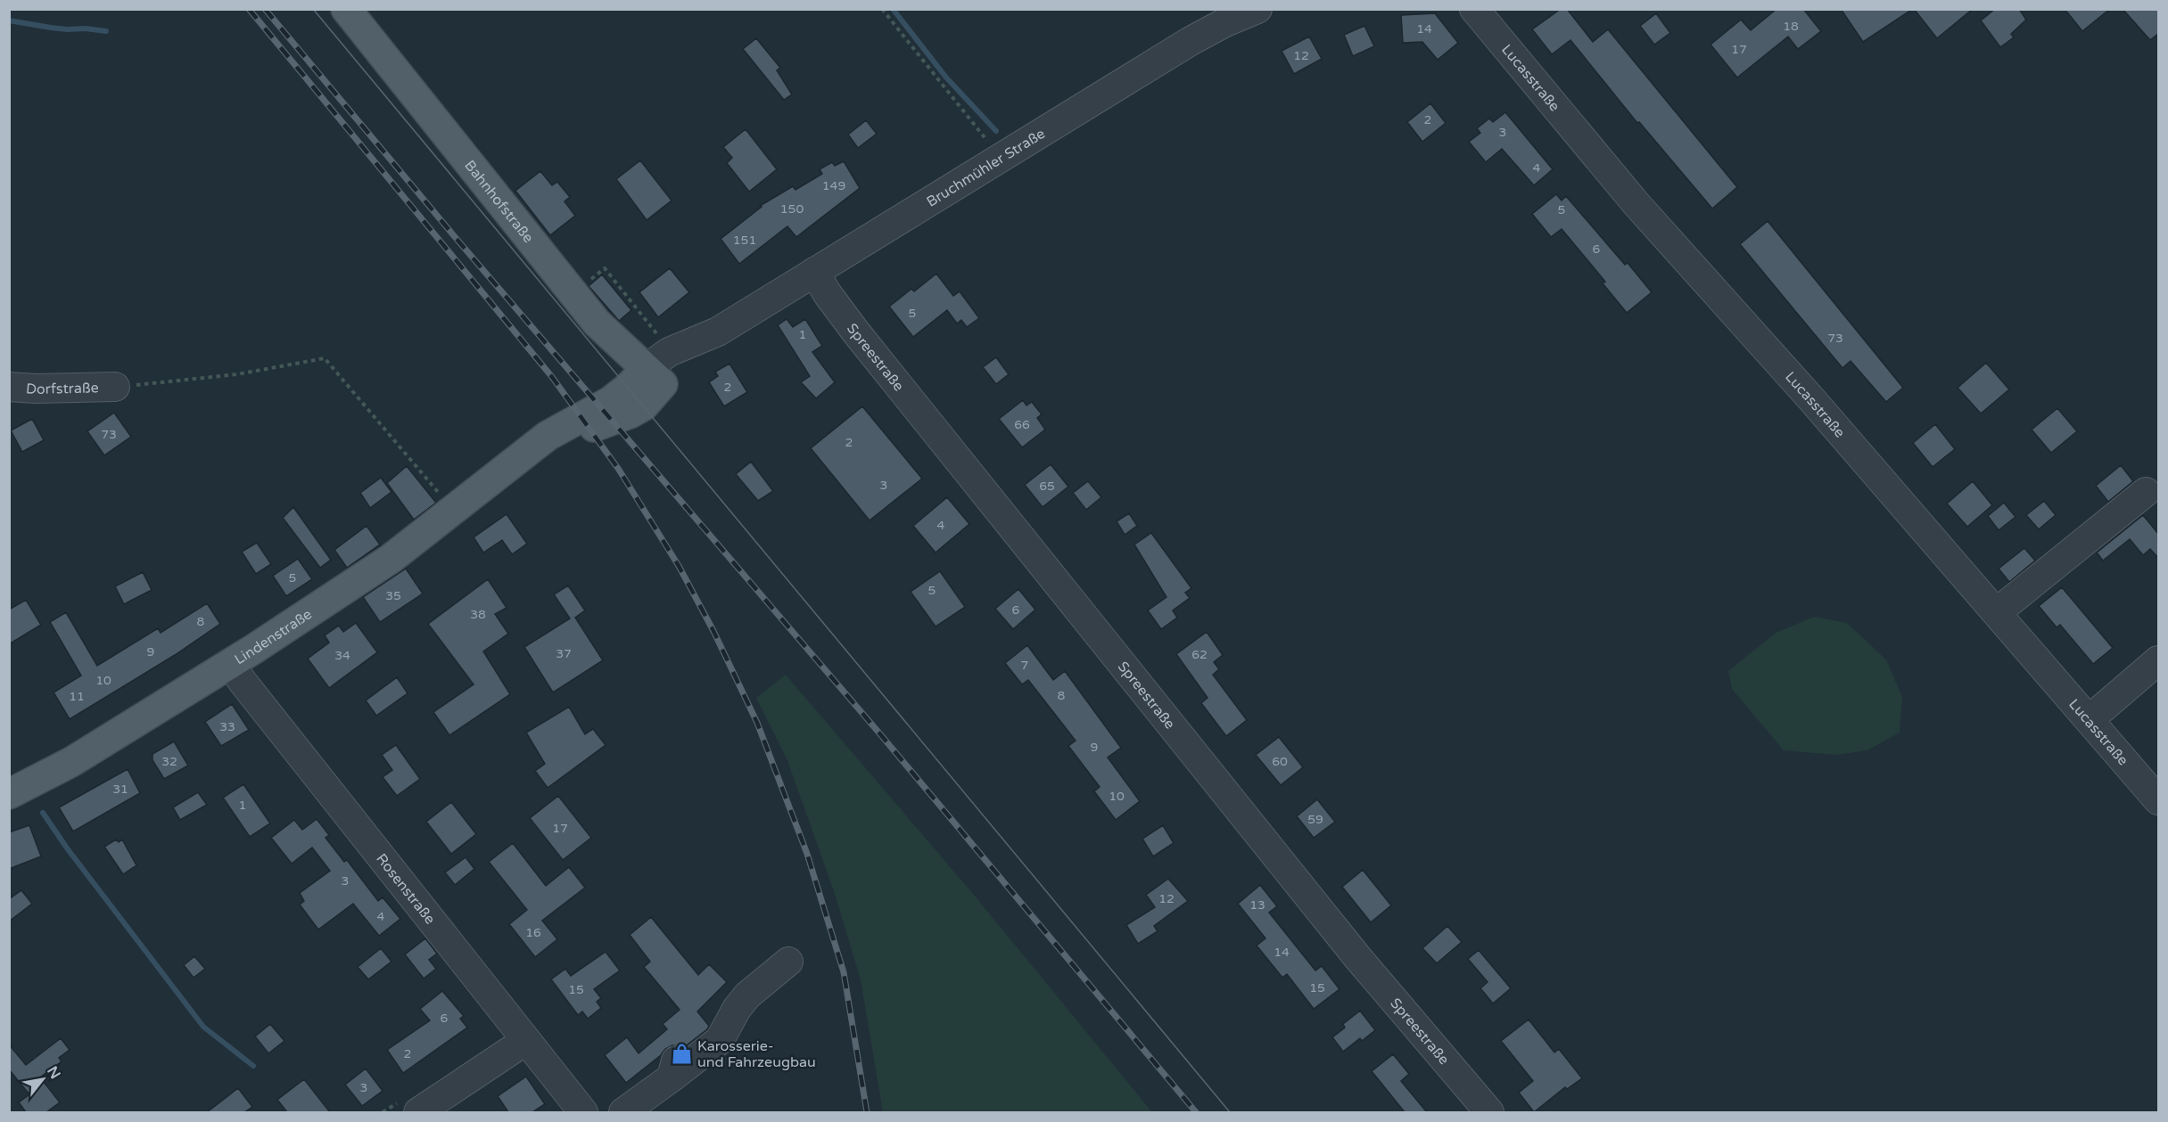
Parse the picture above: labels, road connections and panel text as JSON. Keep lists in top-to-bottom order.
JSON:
{
  "streets": {
    "main road": ["Bahnhofstraße", "Lindenstraße"],
    "street": [
      "Lucasstraße",
      "Bruchmühler Straße",
      "Spreestraße",
      "Dorfstraße",
      "Rosenstraße"
    ]
  },
  "crossings": [
    ["Bruchmühler Straße", "Bahnhofstraße"],
    ["Bruchmühler Straße", "Spreestraße"],
    ["Bruchmühler Straße", "Lindenstraße"],
    ["Bahnhofstraße", "Lindenstraße"],
    ["Lindenstraße", "Rosenstraße"]
  ],
  "places": {
    "shop": ["Karosserie- und Fahrzeugbau"]
  },
  "house_numbers": [
    "18",
    "14",
    "17",
    "12",
    "2",
    "3",
    "4",
    "149",
    "150",
    "5",
    "151",
    "6",
    "5",
    "1",
    "73",
    "2",
    "66",
    "73",
    "2",
    "3",
    "65",
    "4",
    "5",
    "5",
    "35",
    "6",
    "38",
    "8",
    "9",
    "37",
    "62",
    "34",
    "7",
    "10",
    "8",
    "11",
    "33",
    "9",
    "32",
    "60",
    "31",
    "10",
    "1",
    "59",
    "17",
    "3",
    "12",
    "13",
    "4",
    "16",
    "14",
    "15",
    "15",
    "6",
    "2",
    "3"
  ],
  "north": "top right"
}
